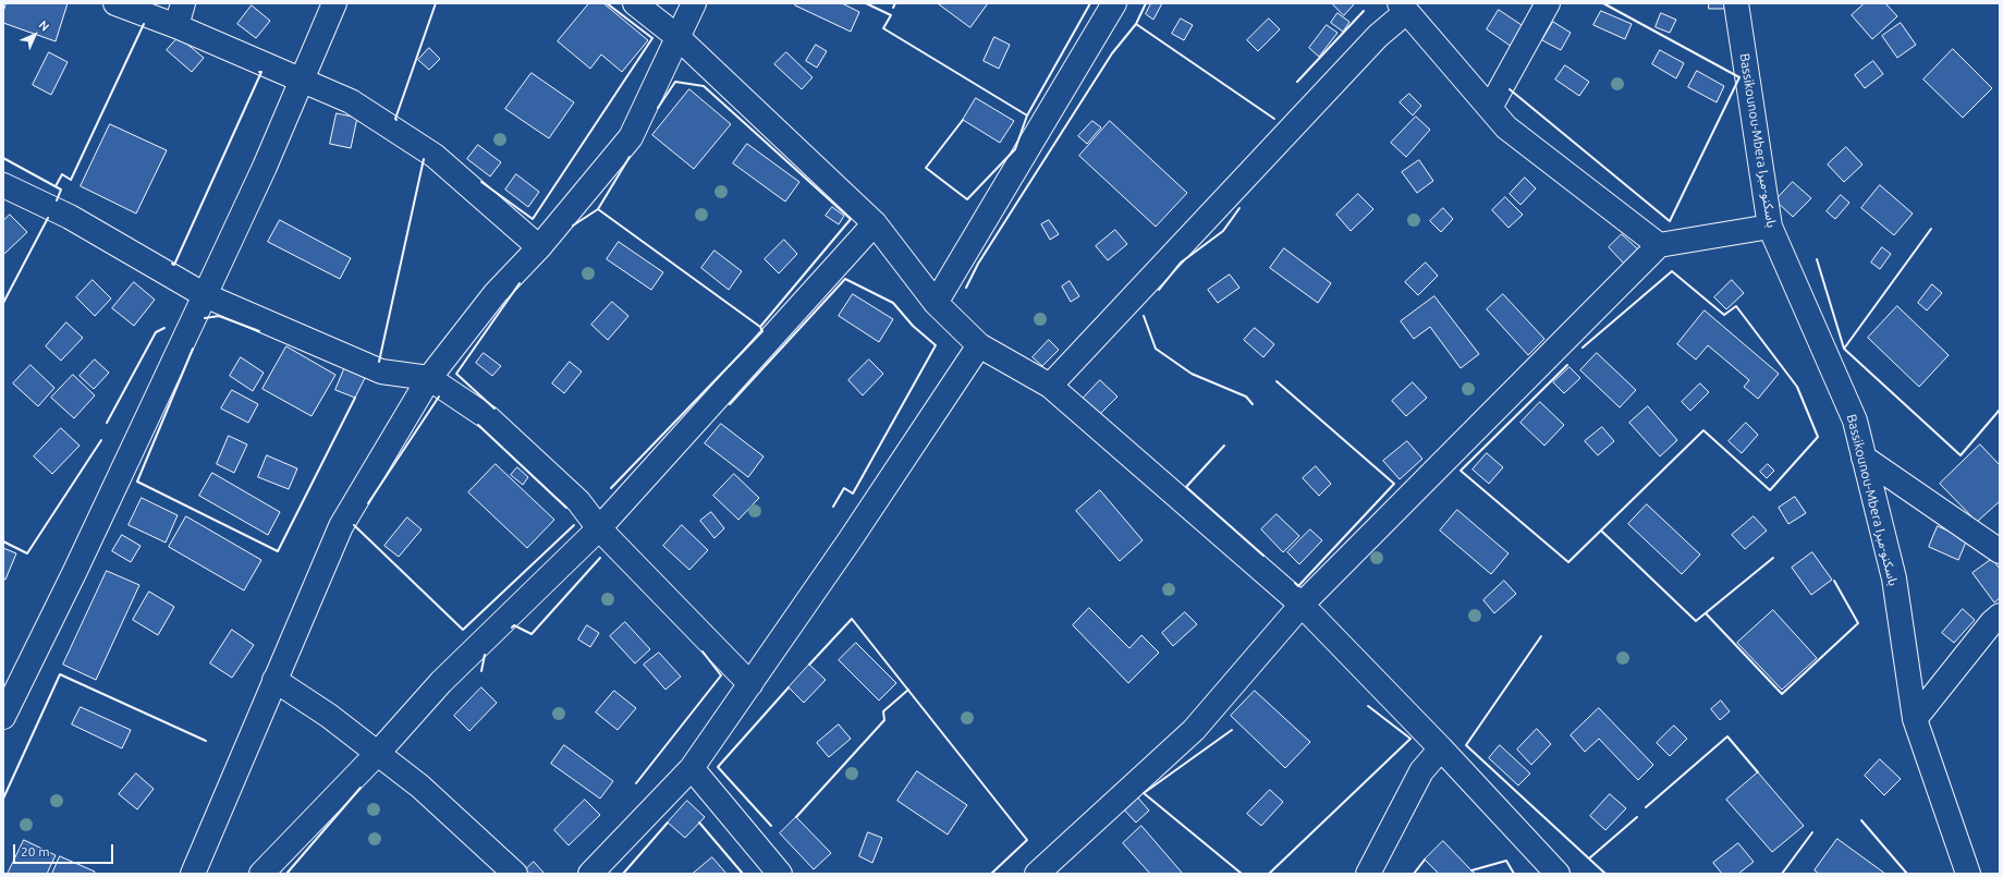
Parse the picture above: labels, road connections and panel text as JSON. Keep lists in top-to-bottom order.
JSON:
{
  "streets": {
    "street": ["Bassikounou-Mbera باسكنو-مبرا"]
  },
  "scale_bar": "20 m",
  "north": "top right"
}
